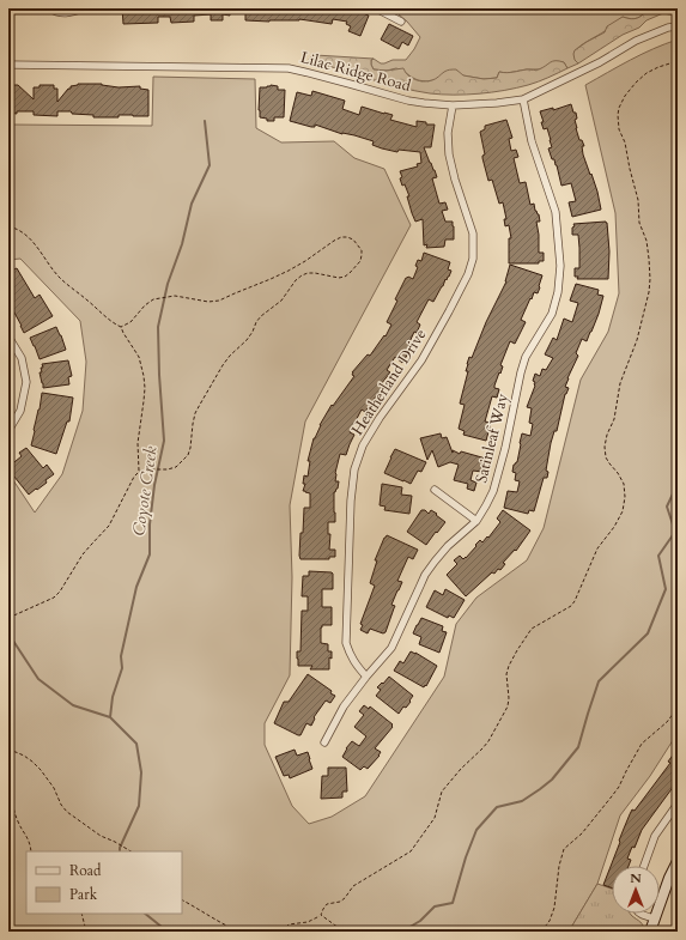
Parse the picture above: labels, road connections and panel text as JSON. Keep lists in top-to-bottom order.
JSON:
{
  "streets": {
    "street": ["Lilac Ridge Road", "Heatherland Drive", "Satinleaf Way"]
  },
  "crossings": [
    ["Lilac Ridge Road", "Heatherland Drive"],
    ["Lilac Ridge Road", "Satinleaf Way"],
    ["Heatherland Drive", "Satinleaf Way"]
  ],
  "water": ["Coyote Creek"],
  "legend": ["Road", "Park"],
  "north": "top"
}
